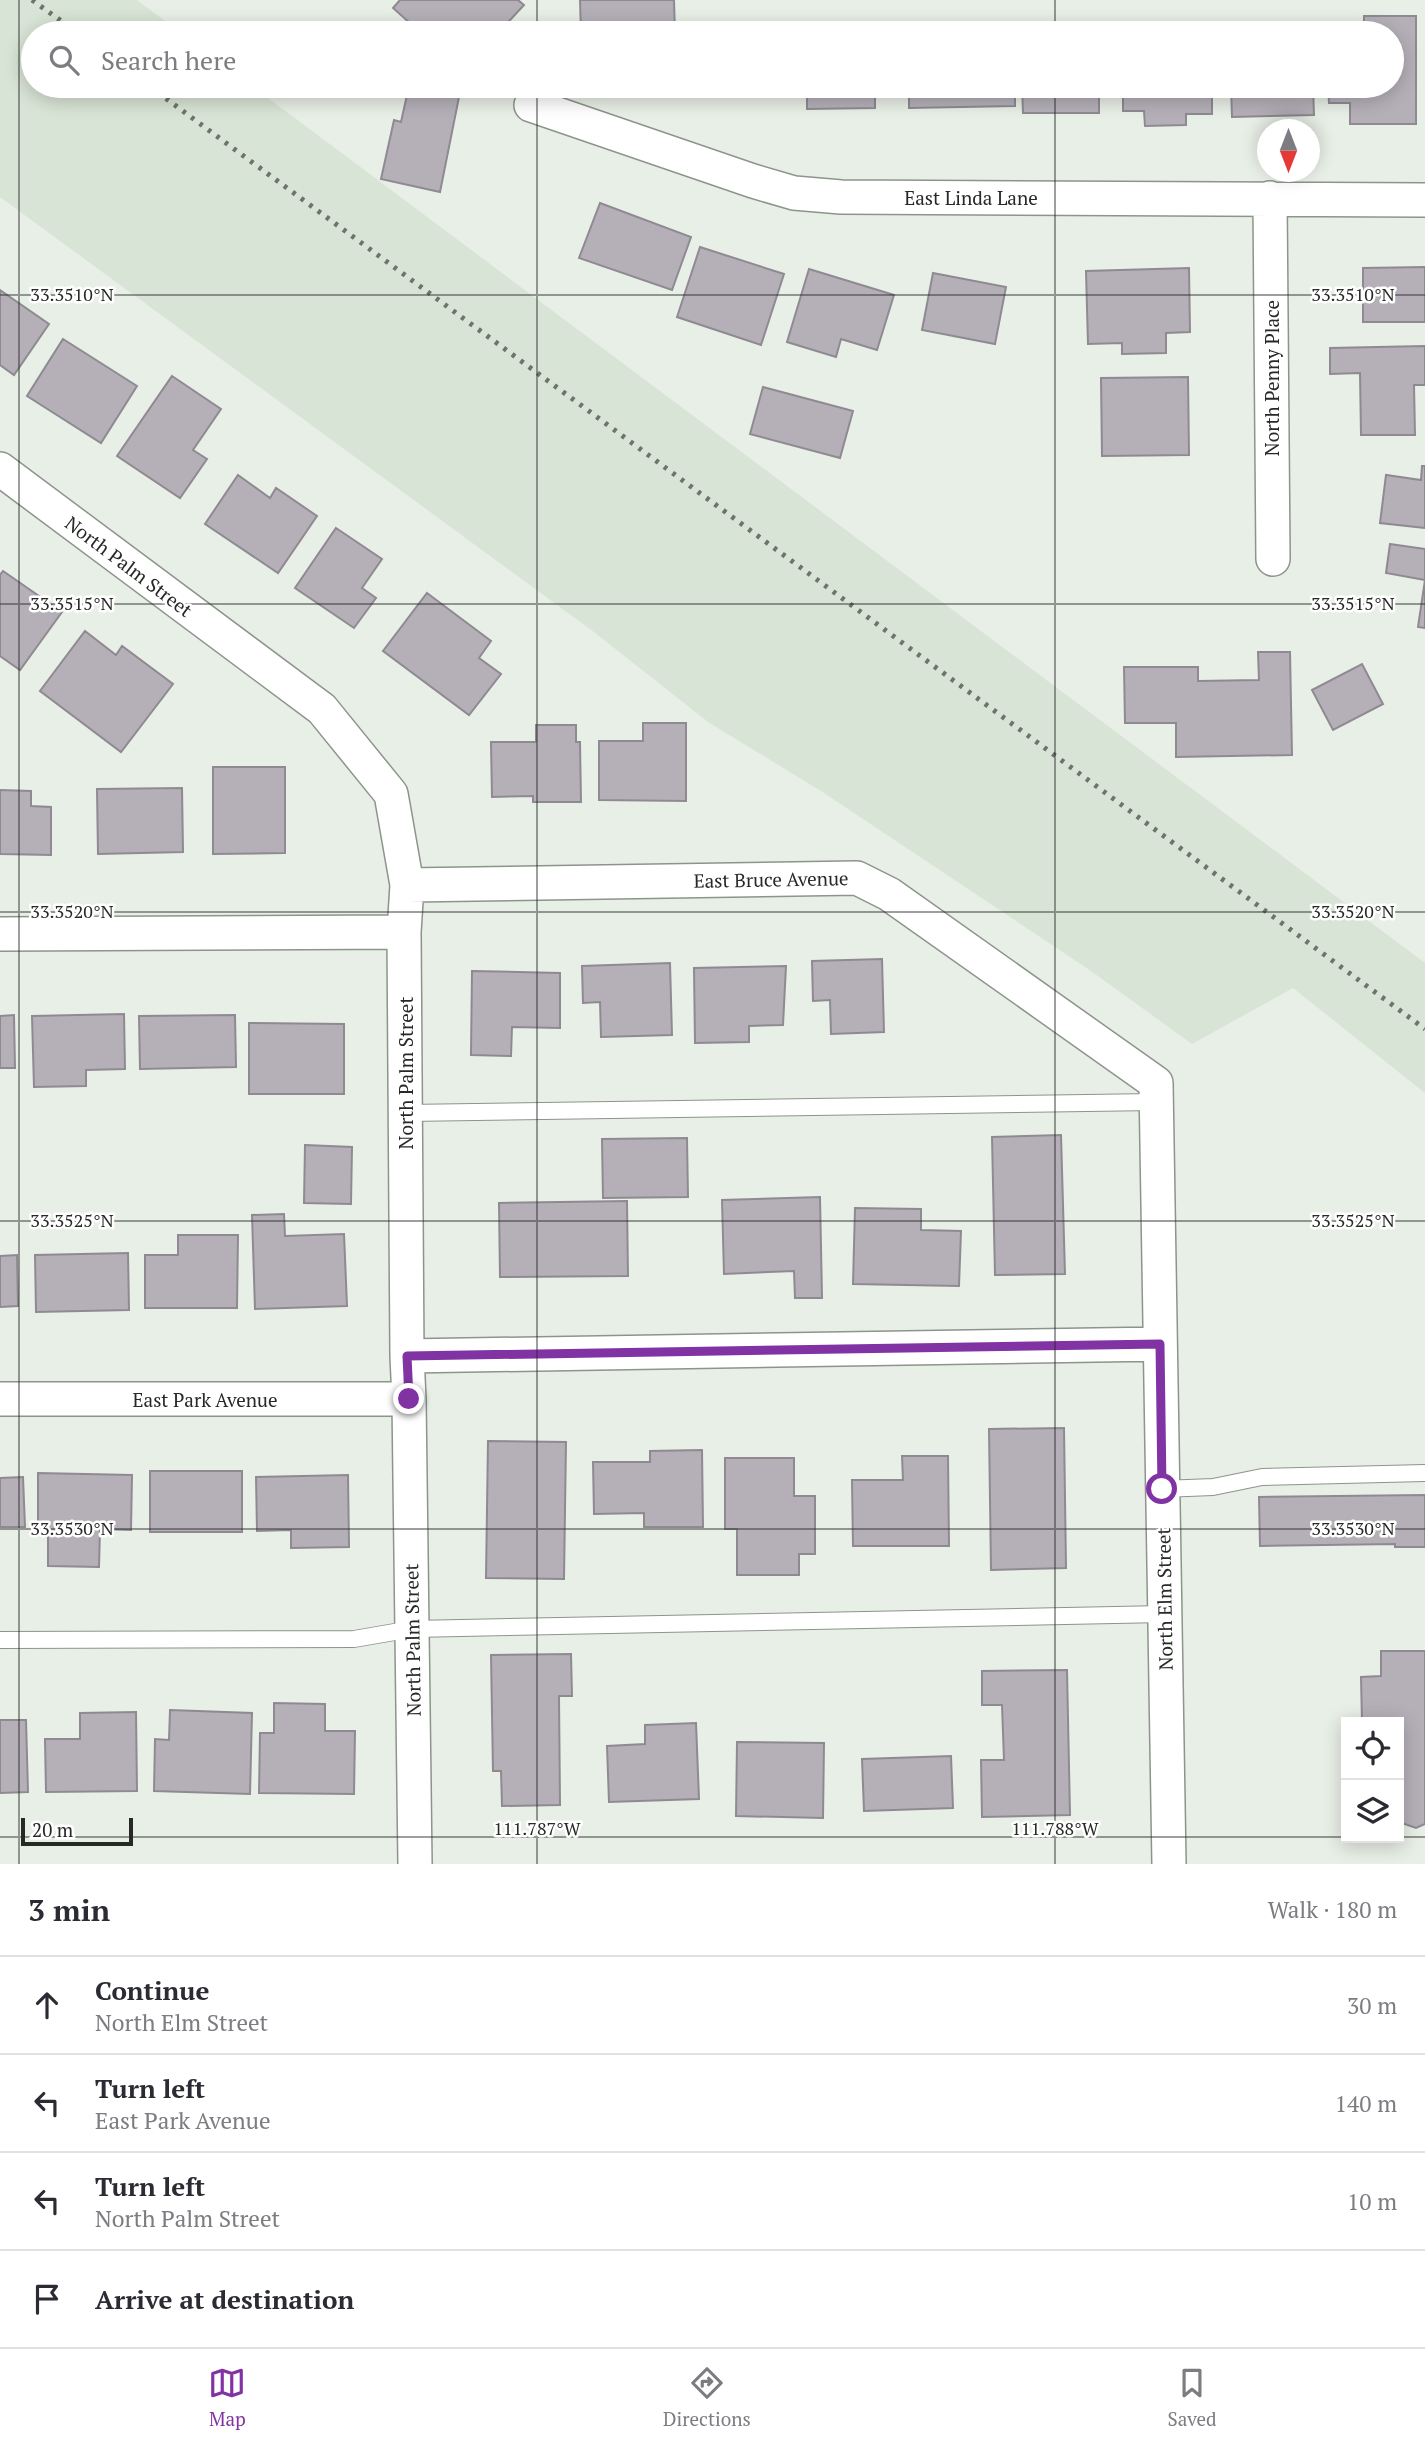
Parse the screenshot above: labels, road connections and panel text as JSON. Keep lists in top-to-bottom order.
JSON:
{
  "streets": {
    "street": [
      "East Linda Lane",
      "North Penny Place",
      "North Palm Street",
      "East Bruce Avenue",
      "East Park Avenue",
      "North Elm Street"
    ]
  },
  "crossings": [
    ["East Linda Lane", "North Penny Place"],
    ["North Palm Street", "East Bruce Avenue"],
    ["North Palm Street", "East Park Avenue"],
    ["East Bruce Avenue", "North Elm Street"]
  ],
  "scale_bar": "20 m",
  "north": "bottom",
  "page": {
    "search": "Search here",
    "scale": "20 m",
    "heading": ["3 min", "Walk · 180 m"],
    "list": [
      ["Continue", "North Elm Street", "30 m"],
      ["Turn left", "East Park Avenue", "140 m"],
      ["Turn left", "North Palm Street", "10 m"],
      "Arrive at destination"
    ],
    "nav": ["Map", "Directions", "Saved"]
  },
  "coordinates": [
    "33.3510°N",
    "33.3515°N",
    "33.3520°N",
    "33.3525°N",
    "33.3530°N",
    "111.787°W",
    "111.788°W"
  ]
}
